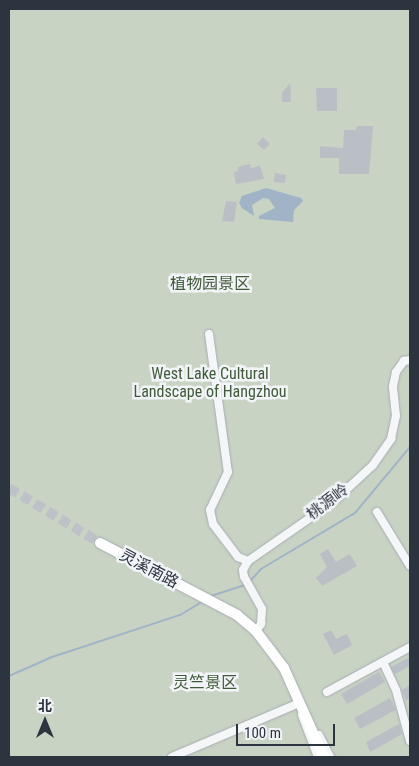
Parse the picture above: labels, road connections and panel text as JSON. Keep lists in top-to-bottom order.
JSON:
{
  "streets": {
    "main road": ["灵溪南路"],
    "street": ["桃源岭"]
  },
  "parks": ["植物园景区", "West Lake Cultural Landscape of Hangzhou", "灵竺景区"],
  "scale_bar": "100 m",
  "north": "top"
}
